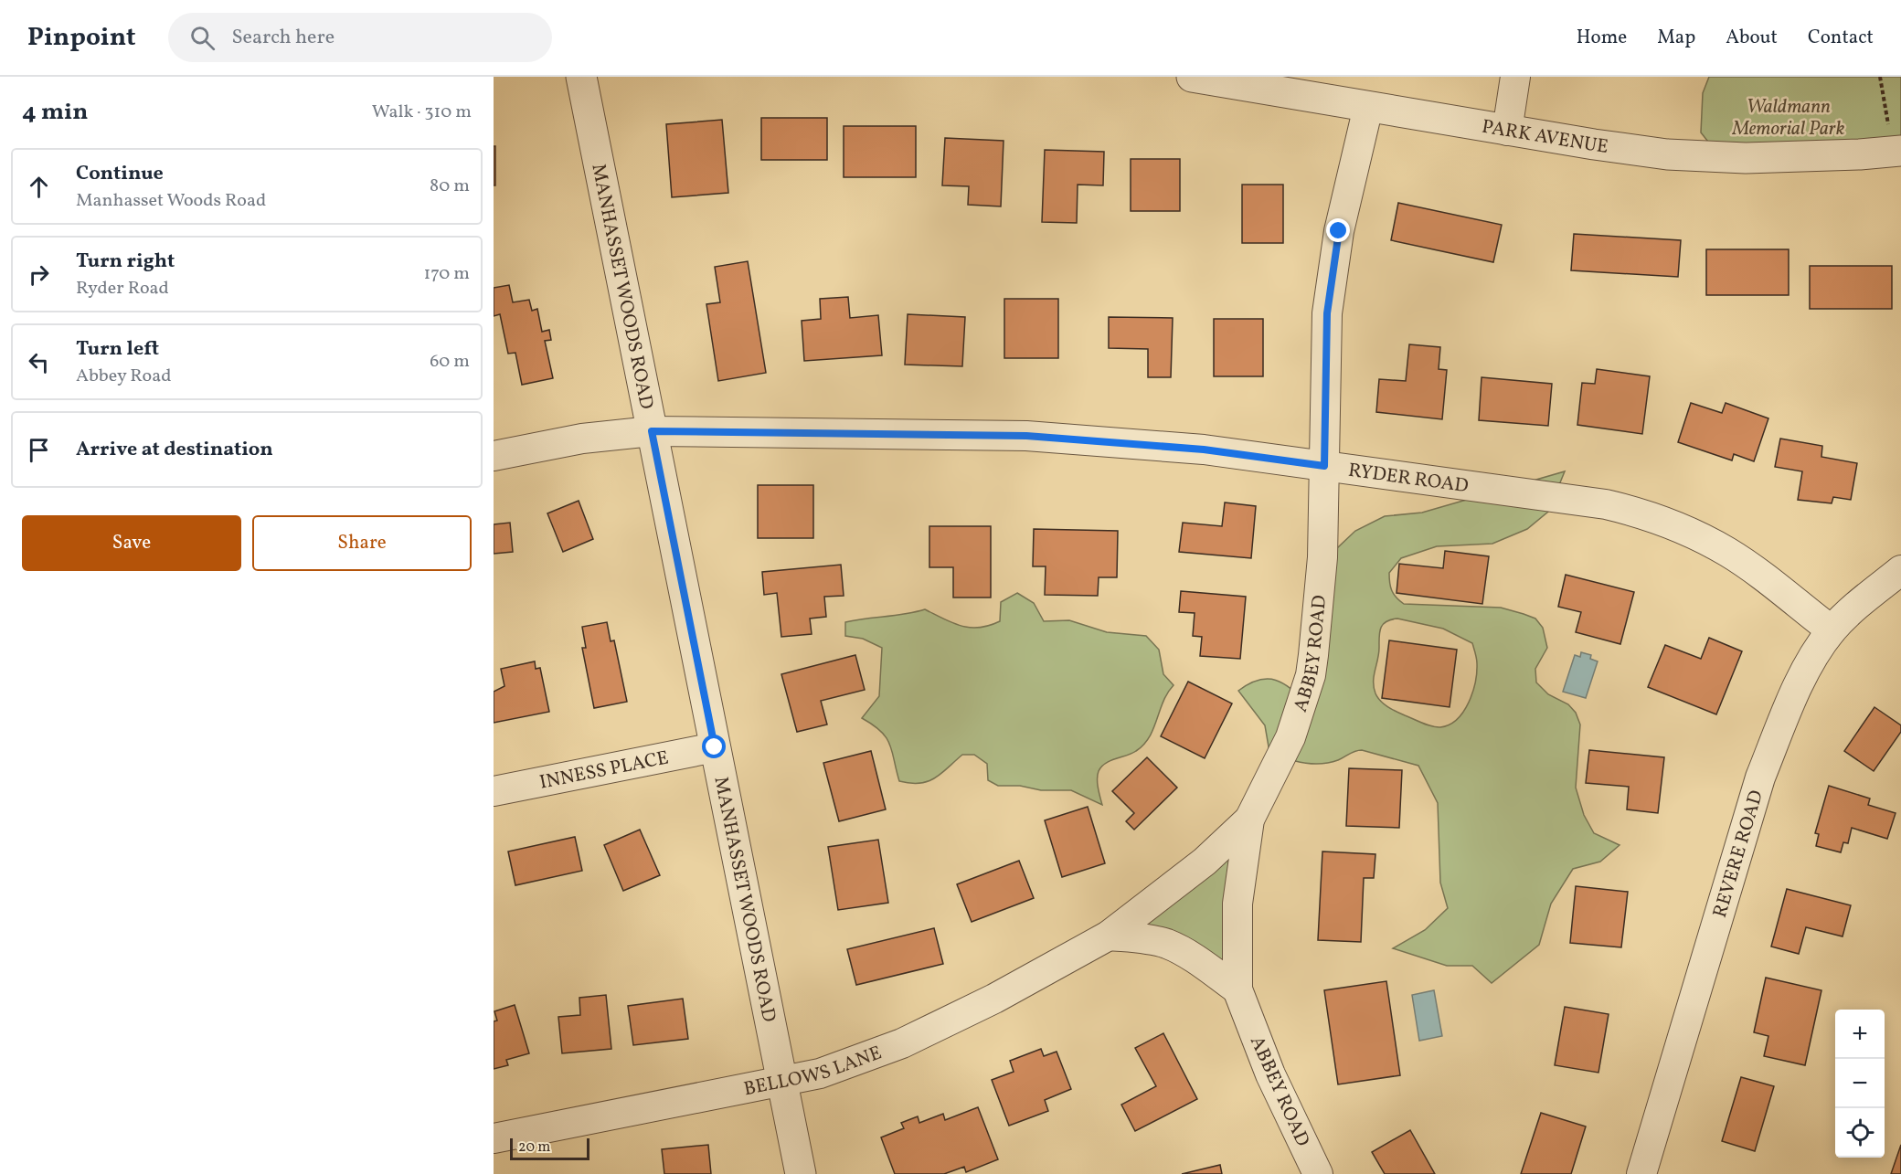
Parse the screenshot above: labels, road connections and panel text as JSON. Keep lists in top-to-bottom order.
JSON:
{
  "streets": {
    "street": [
      "PARK AVENUE",
      "MANHASSET WOODS ROAD",
      "RYDER ROAD",
      "ABBEY ROAD",
      "INNESS PLACE",
      "REVERE ROAD",
      "BELLOWS LANE"
    ]
  },
  "crossings": [
    ["PARK AVENUE", "ABBEY ROAD"],
    ["MANHASSET WOODS ROAD", "RYDER ROAD"],
    ["MANHASSET WOODS ROAD", "INNESS PLACE"],
    ["MANHASSET WOODS ROAD", "BELLOWS LANE"],
    ["RYDER ROAD", "ABBEY ROAD"],
    ["RYDER ROAD", "REVERE ROAD"],
    ["ABBEY ROAD", "BELLOWS LANE"]
  ],
  "parks": ["Waldmann Memorial Park"],
  "scale_bar": "20 m",
  "page": {
    "header": "Pinpoint",
    "search": "Search here",
    "nav": [
      "Home",
      "Map",
      "About",
      "Contact"
    ],
    "heading": ["4 min", "Walk · 310 m"],
    "list": [
      ["Continue", "Manhasset Woods Road", "80 m"],
      ["Turn right", "Ryder Road", "170 m"],
      ["Turn left", "Abbey Road", "60 m"],
      "Arrive at destination"
    ],
    "buttons": ["Save", "Share"],
    "map_buttons": ["+", "−"],
    "scale": "20 m"
  }
}
